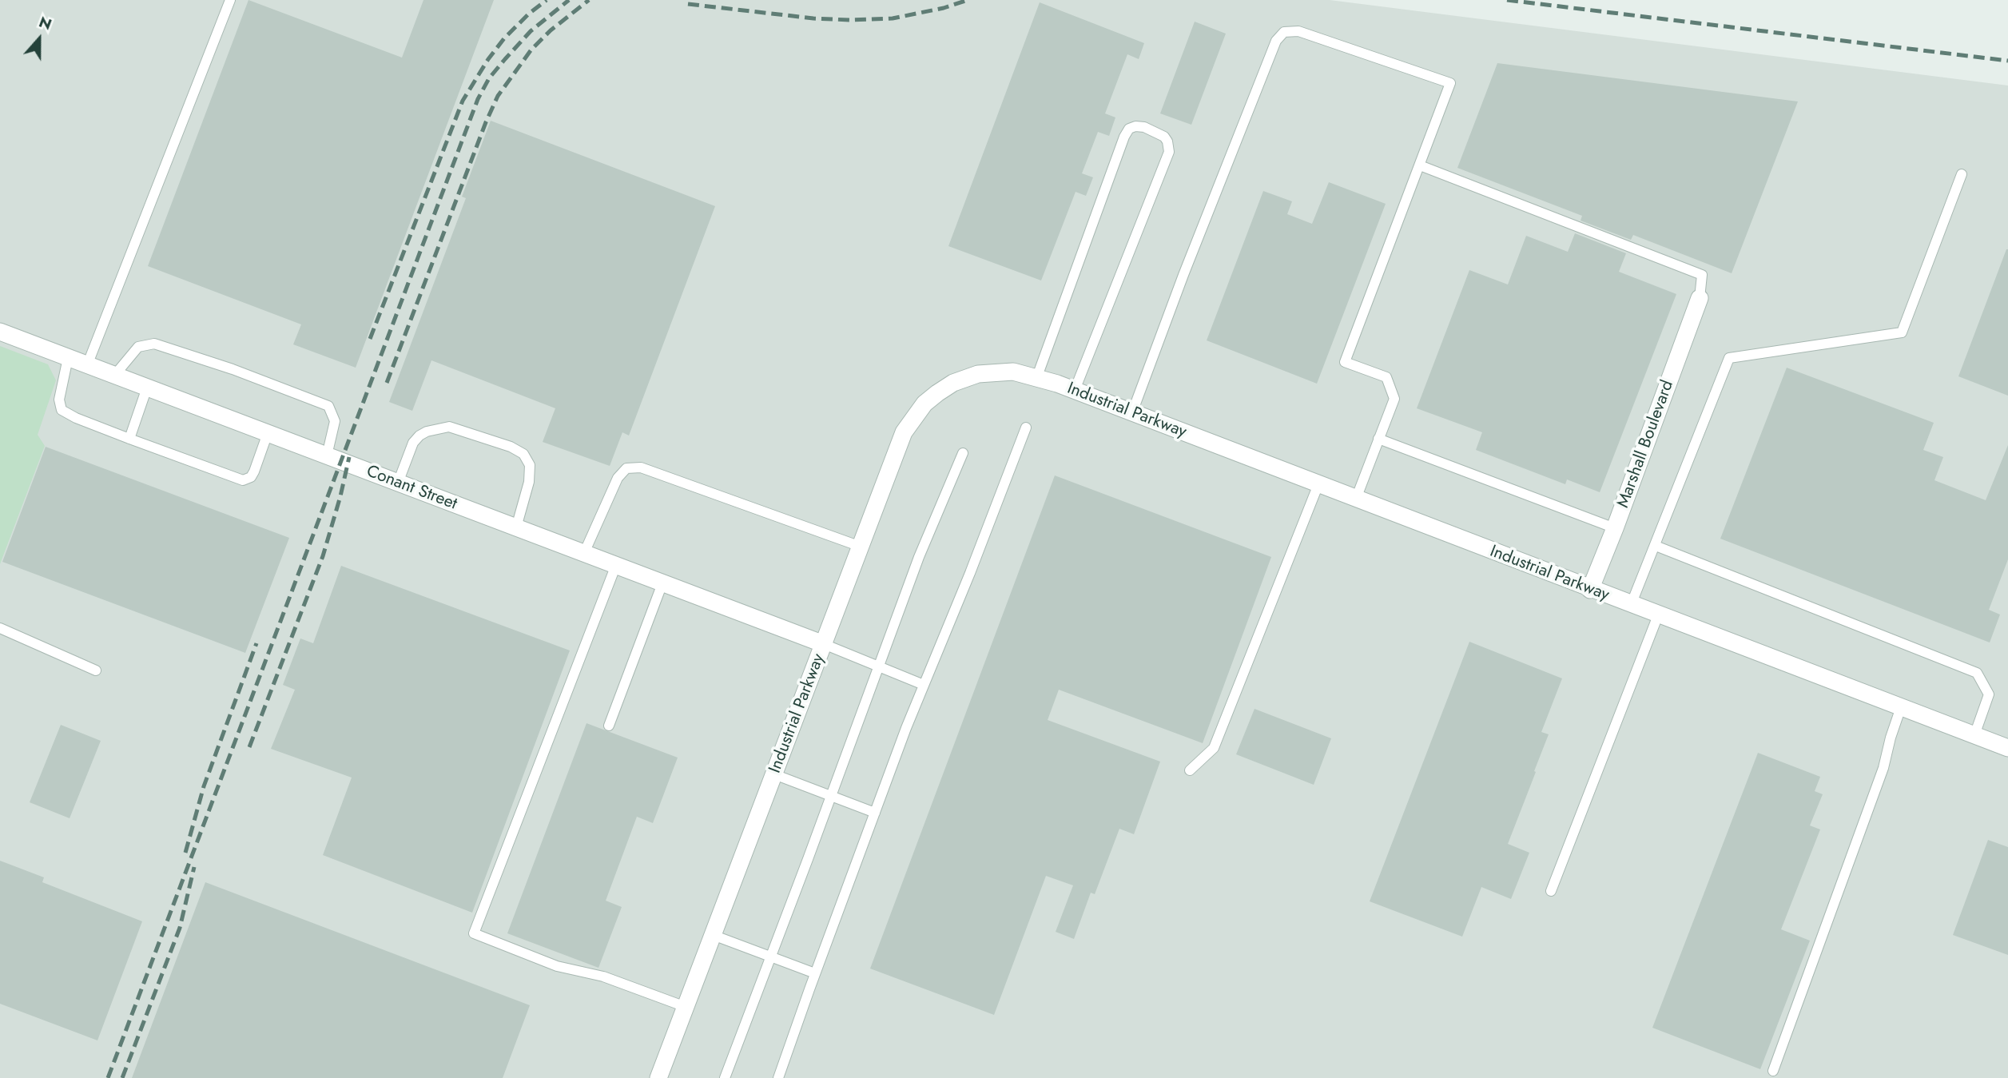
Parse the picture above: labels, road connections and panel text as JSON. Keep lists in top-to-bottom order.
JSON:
{
  "streets": {
    "street": ["Industrial Parkway", "Marshall Boulevard", "Conant Street"]
  },
  "crossings": [
    ["Industrial Parkway", "Marshall Boulevard"],
    ["Industrial Parkway", "Conant Street"]
  ],
  "north": "top"
}
